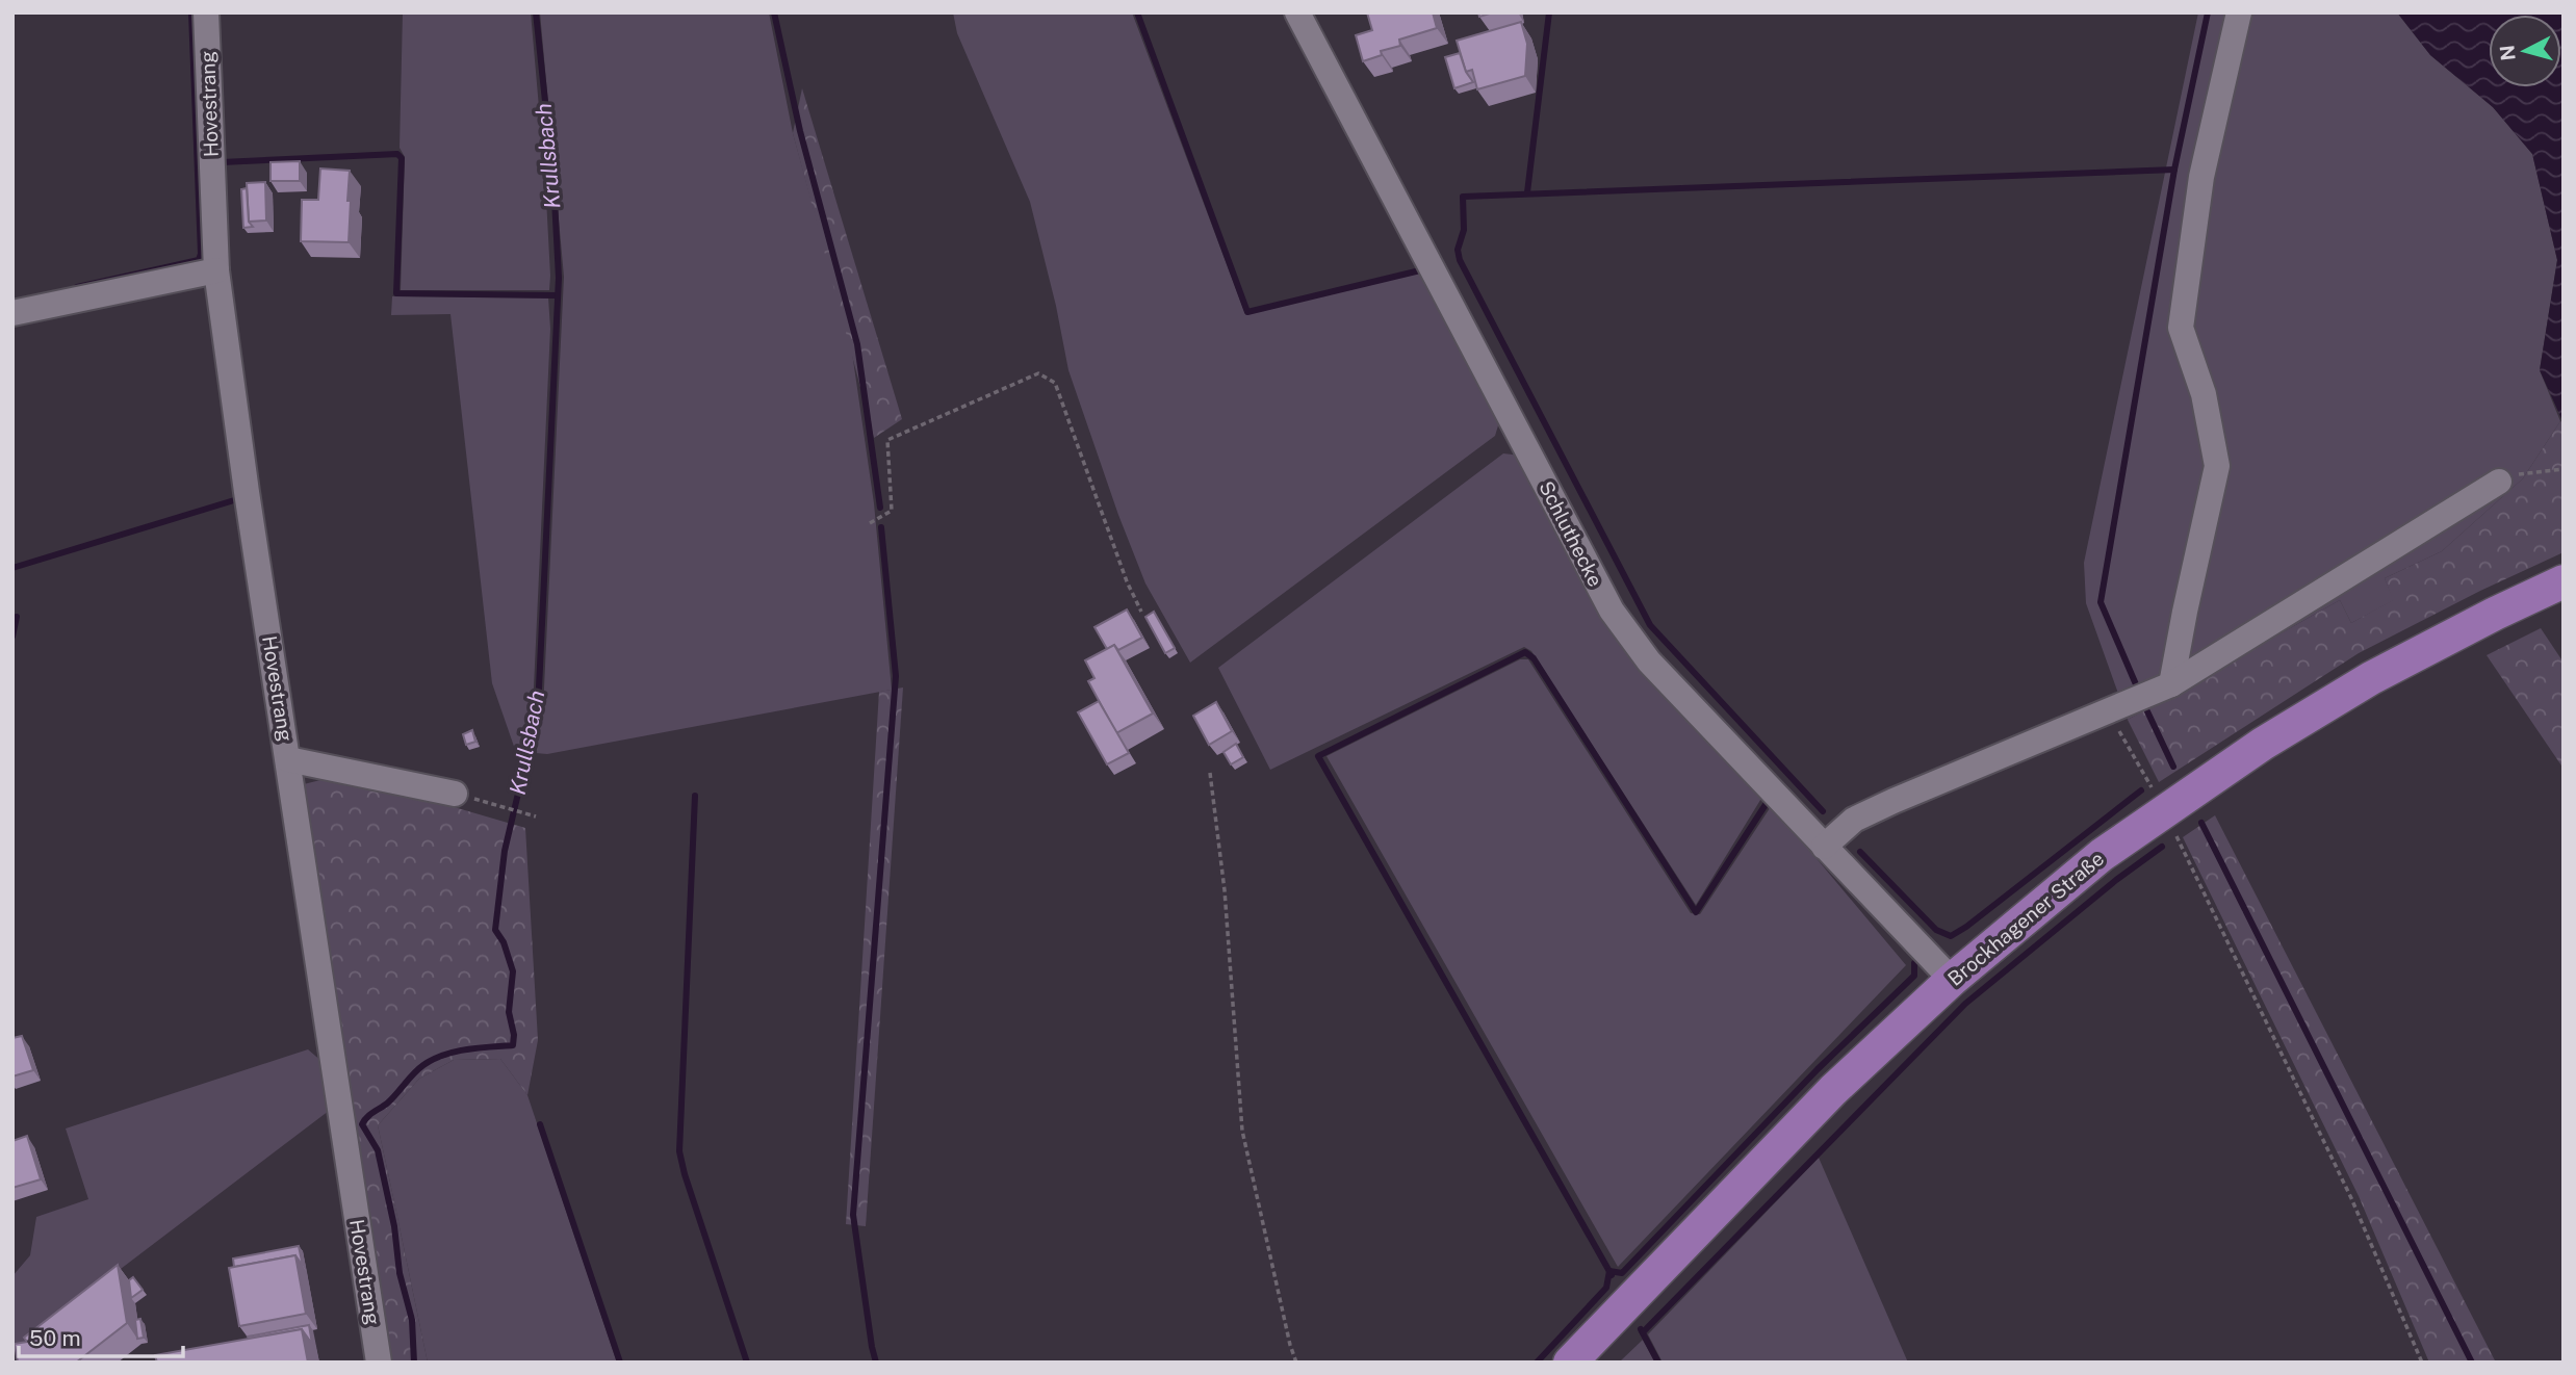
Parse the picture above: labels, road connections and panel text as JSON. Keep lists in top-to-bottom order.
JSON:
{
  "streets": {
    "main road": ["Brockhagener Straße"],
    "street": ["Hovestrang", "Schluthecke"]
  },
  "crossings": [
    ["Schluthecke", "Brockhagener Straße"]
  ],
  "water": ["Krullsbach"],
  "scale_bar": "50 m",
  "north": "left"
}
